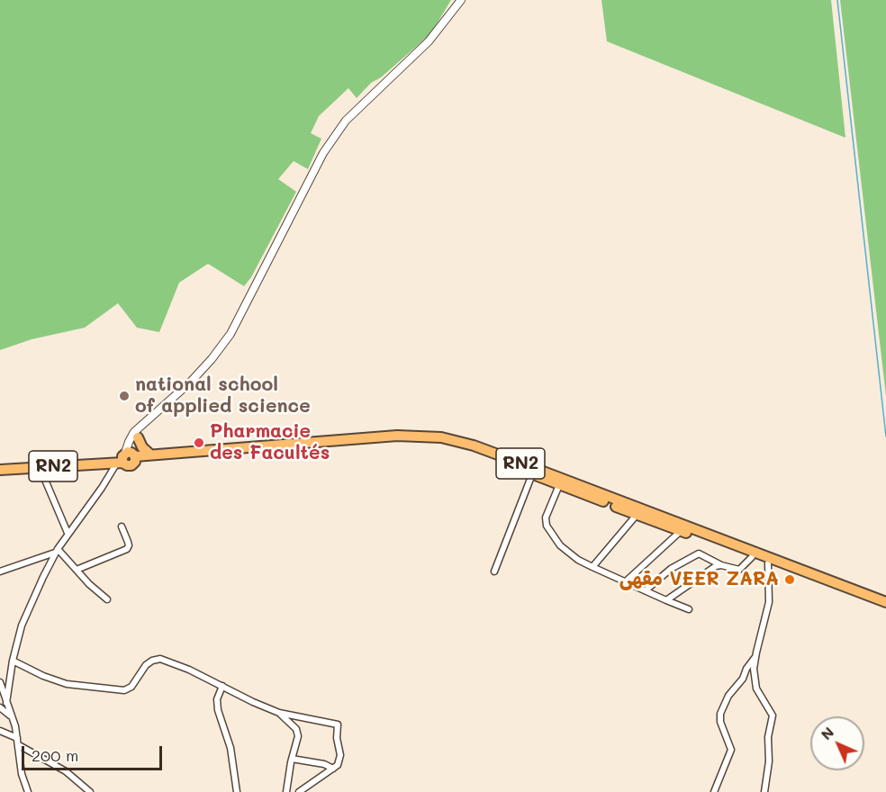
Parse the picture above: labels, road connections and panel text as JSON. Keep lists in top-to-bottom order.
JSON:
{
  "streets": {
    "highway": ["RN2"]
  },
  "places": ["national school of applied science", "Pharmacie des Facultés", "مقهى VEER ZARA"],
  "scale_bar": "200 m",
  "north": "top left"
}
